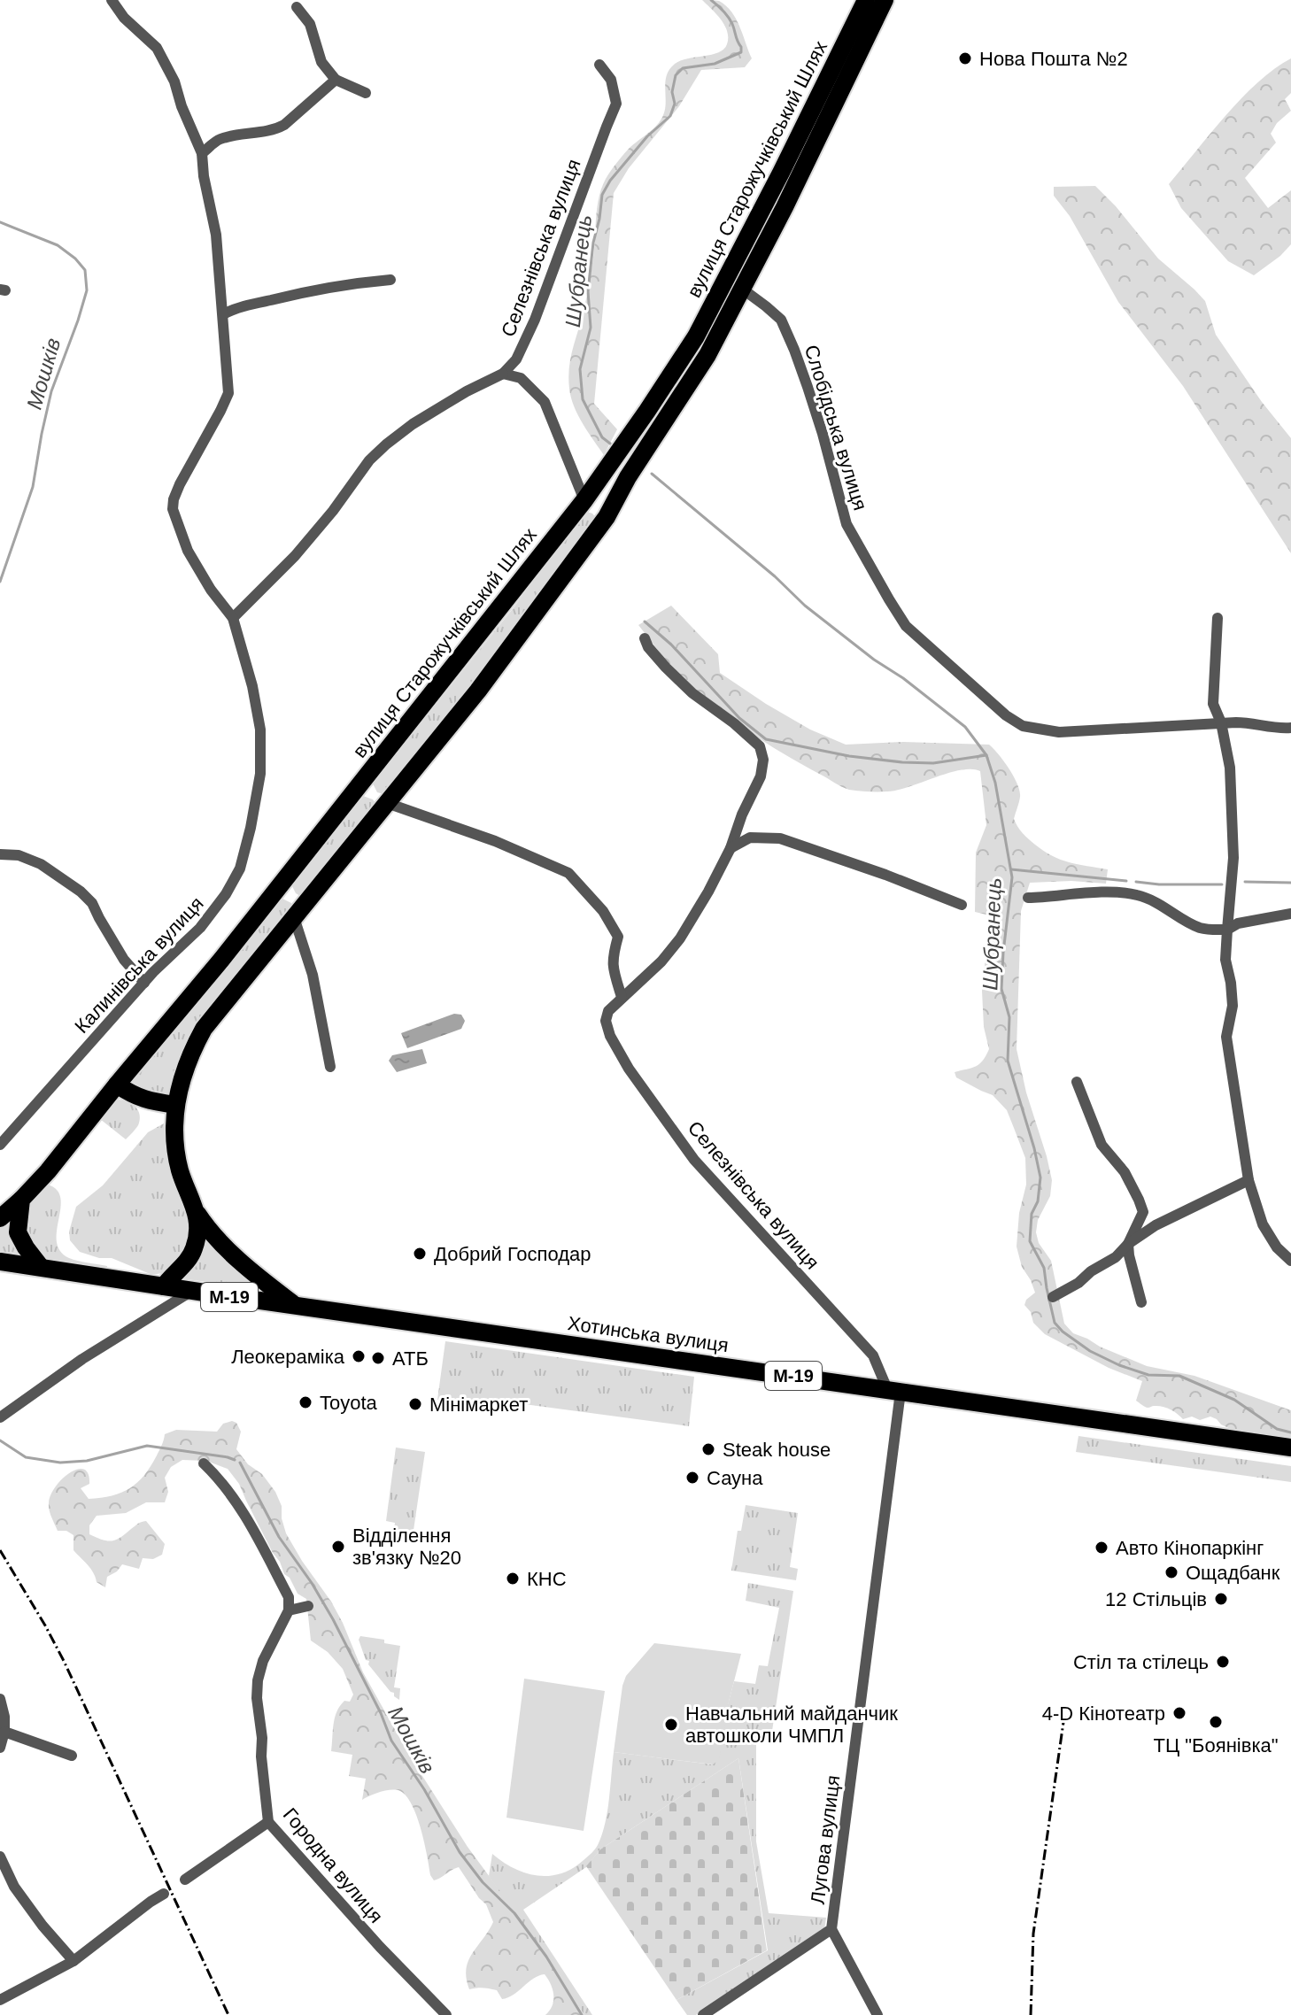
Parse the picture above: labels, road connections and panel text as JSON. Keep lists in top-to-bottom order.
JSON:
{
  "streets": {
    "main road": ["вулиця Старожучківський Шлях", "М-19", "Хотинська вулиця"],
    "street": [
      "Селезнівська вулиця",
      "Слобідська вулиця",
      "Калинівська вулиця",
      "Лугова вулиця",
      "Городна вулиця"
    ]
  },
  "crossings": [
    ["вулиця Старожучківський Шлях", "Слобідська вулиця"],
    ["вулиця Старожучківський Шлях", "Хотинська вулиця"],
    ["Селезнівська вулиця", "Хотинська вулиця"],
    ["Селезнівська вулиця", "Лугова вулиця"],
    ["Хотинська вулиця", "Лугова вулиця"]
  ],
  "water": ["Шубранець", "Мошків"],
  "places": [
    "Нова Пошта №2",
    "Добрий Господар",
    "Леокераміка",
    "АТБ",
    "Toyota",
    "Мінімаркет",
    "Steak house",
    "Сауна",
    "Відділення зв'язку №20",
    "Авто Кінопаркінг",
    "Ощадбанк",
    "КНС",
    "12 Стільців",
    "Стіл та стілець",
    "4-D Кінотеатр",
    "ТЦ \"Боянівка\"",
    "Навчальний майданчик автошколи ЧМПЛ"
  ]
}
